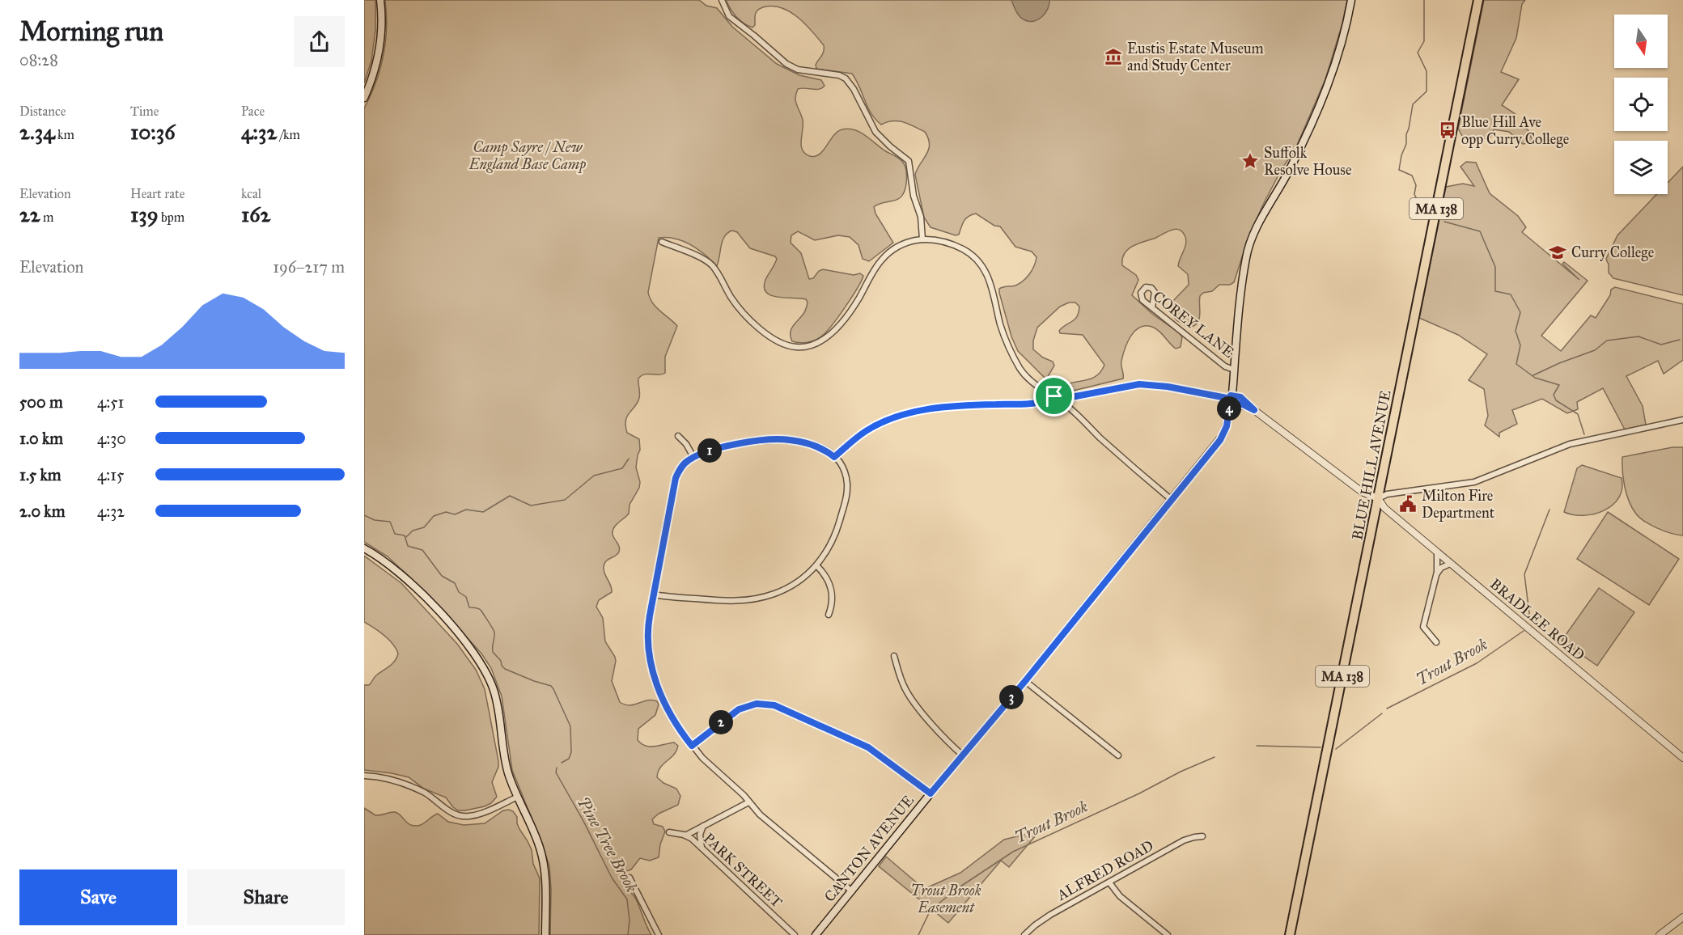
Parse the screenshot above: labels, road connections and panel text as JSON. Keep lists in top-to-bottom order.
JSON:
{
  "streets": {
    "highway": ["MA 138", "BLUE HILL AVENUE"],
    "main road": ["CANTON AVENUE"],
    "street": [
      "COREY LANE",
      "BRADLEE ROAD",
      "PARK STREET",
      "ALFRED ROAD"
    ]
  },
  "crossings": [
    ["COREY LANE", "CANTON AVENUE"],
    ["BLUE HILL AVENUE", "BRADLEE ROAD"]
  ],
  "water": ["Trout Brook", "Pine Tree Brook"],
  "parks": ["Camp Sayre / New England Base Camp", "Trout Brook Easement"],
  "places": {
    "museum": ["Eustis Estate Museum and Study Center"],
    "bus stop": ["Blue Hill Ave opp Curry College"],
    "place": ["Suffolk Resolve House"],
    "school or university": ["Curry College"],
    "public building": ["Milton Fire Department"]
  },
  "north": "bottom",
  "page": {
    "heading": ["Morning run", "08:28"],
    "stats": [
      ["Distance", "2.34 km"],
      ["Time", "10:36"],
      ["Pace", "4:32 /km"],
      ["Elevation", "22 m"],
      ["Heart rate", "139 bpm"],
      ["kcal", "162"]
    ],
    "chart": ["Elevation", "196–217 m"],
    "list": [
      {
        "name": "500 m",
        "note": "4:51"
      },
      {
        "name": "1.0 km",
        "note": "4:30"
      },
      {
        "name": "1.5 km",
        "note": "4:15"
      },
      {
        "name": "2.0 km",
        "note": "4:32"
      }
    ],
    "pins": [
      "4",
      "1",
      "3",
      "2"
    ],
    "buttons": ["Save", "Share"]
  }
}
